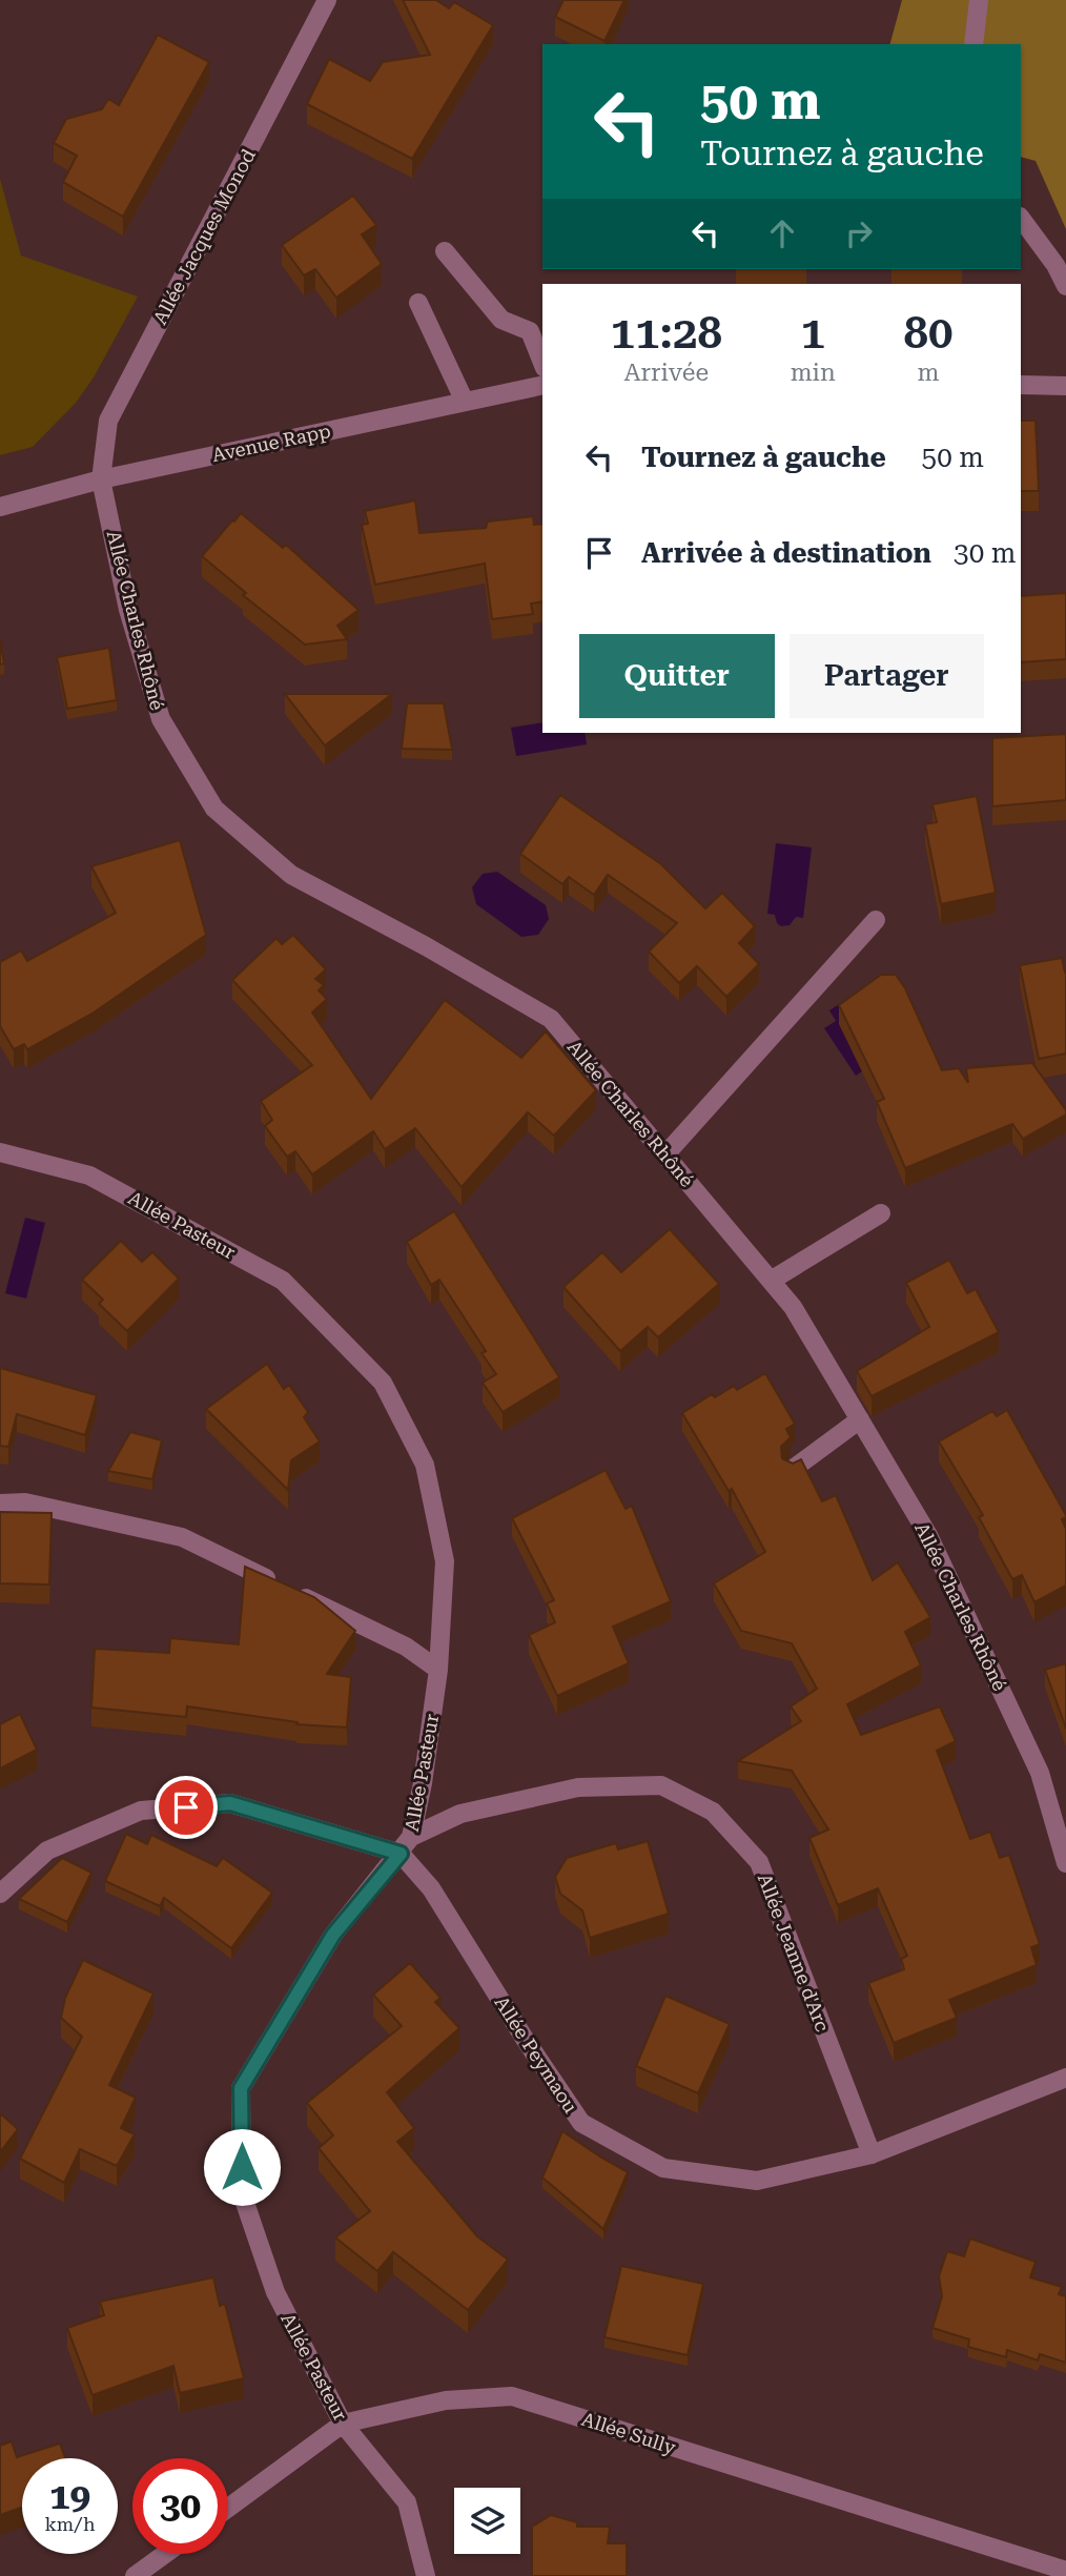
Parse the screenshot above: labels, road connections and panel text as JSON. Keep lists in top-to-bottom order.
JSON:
{
  "streets": {
    "street": [
      "Allée Jacques Monod",
      "Avenue Rapp",
      "Allée Charles Rhôné",
      "Allée Pasteur",
      "Allée Jeanne d'Arc",
      "Allée Peymaou",
      "Allée Sully"
    ]
  },
  "crossings": [
    ["Allée Jacques Monod", "Avenue Rapp"],
    ["Allée Jacques Monod", "Allée Charles Rhôné"],
    ["Avenue Rapp", "Allée Charles Rhôné"],
    ["Allée Pasteur", "Allée Jeanne d'Arc"],
    ["Allée Pasteur", "Allée Peymaou"],
    ["Allée Pasteur", "Allée Sully"],
    ["Allée Jeanne d'Arc", "Allée Peymaou"]
  ],
  "page": {
    "turn": ["50 m", "Tournez à gauche"],
    "eta": [
      "11:28",
      "Arrivée",
      "1",
      "min",
      "80",
      "m"
    ],
    "list": [
      {
        "name": "Tournez à gauche",
        "value": "50 m"
      },
      {
        "name": "Arrivée à destination",
        "value": "30 m"
      }
    ],
    "buttons": ["Quitter", "Partager"],
    "speed": "19 km/h",
    "limit": "30"
  }
}
